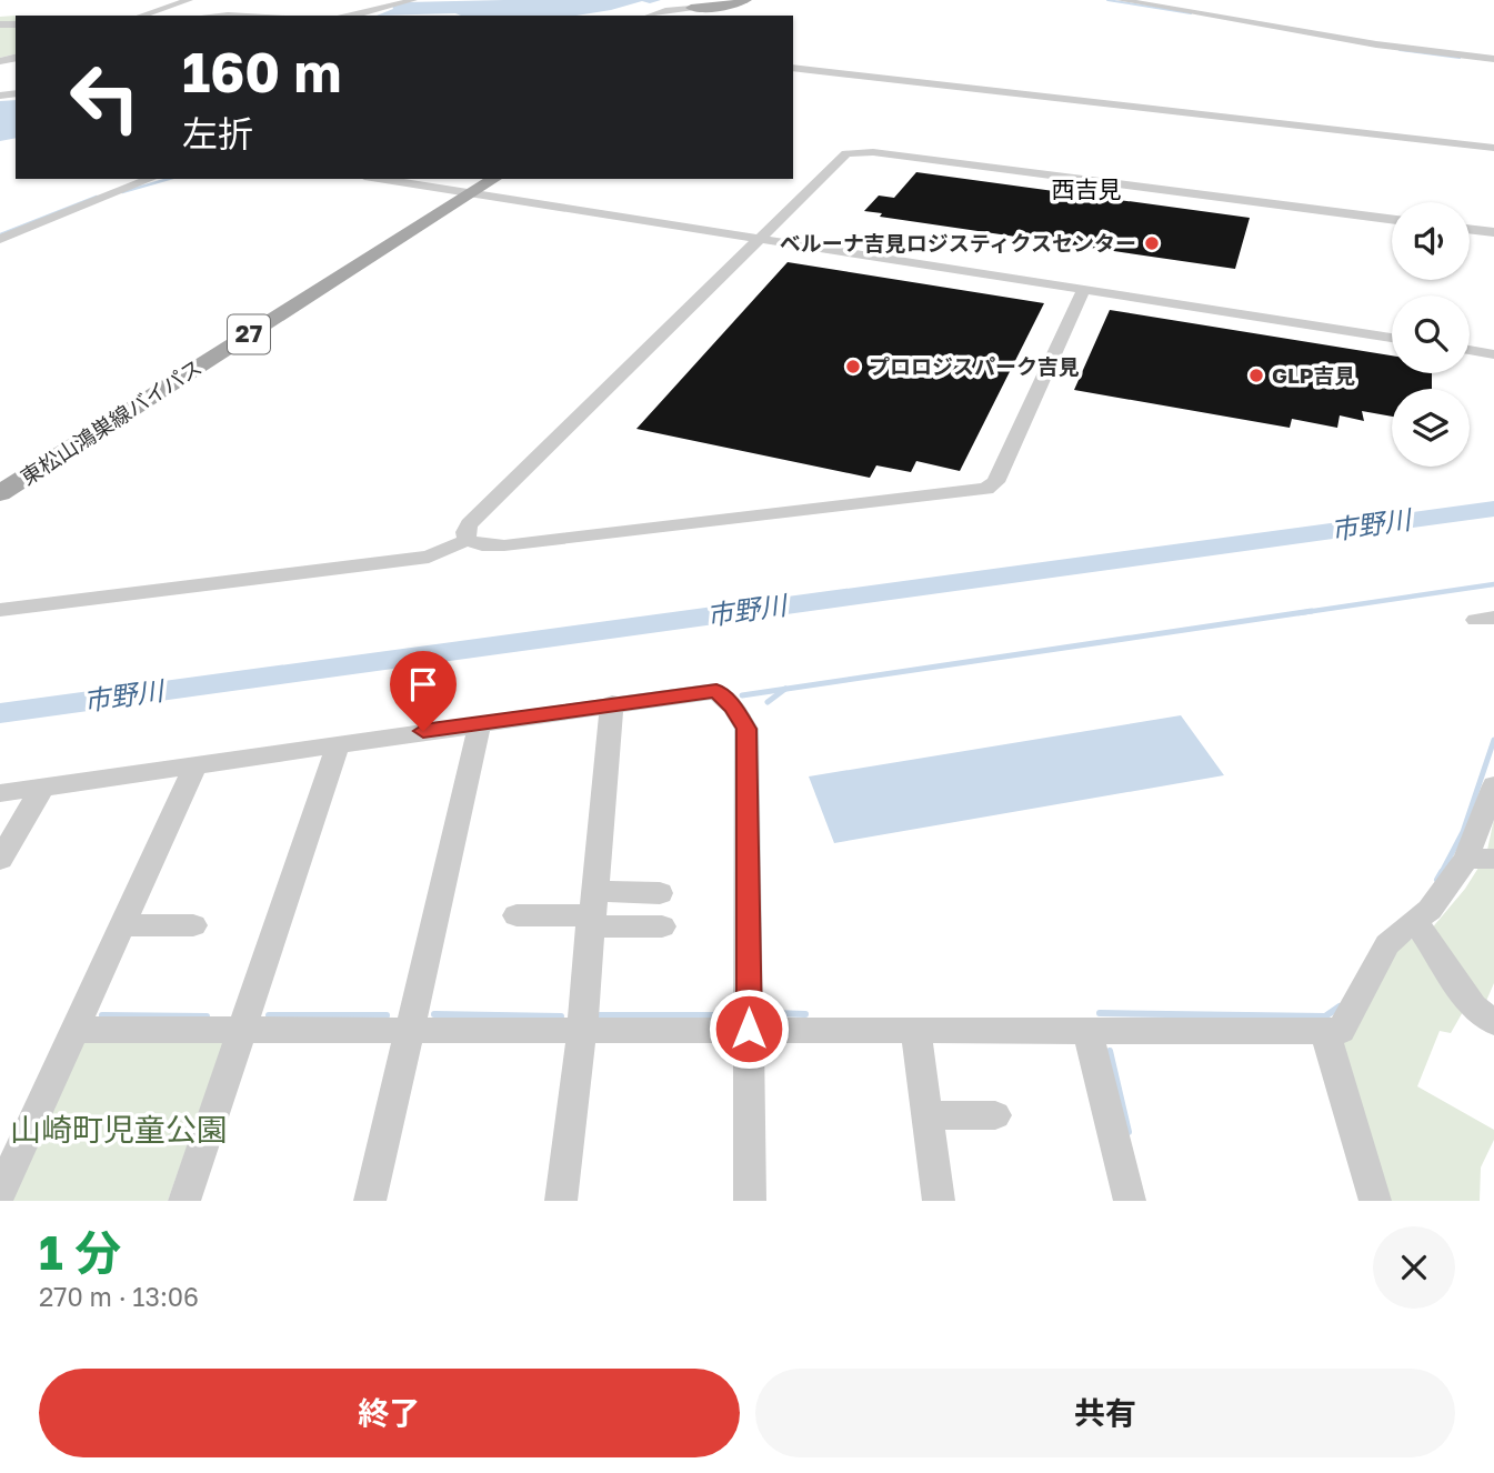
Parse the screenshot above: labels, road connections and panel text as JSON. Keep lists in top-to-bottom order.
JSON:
{
  "streets": {
    "main road": ["27", "東松山鴻巣線バイパス"]
  },
  "districts": ["西吉見"],
  "water": ["市野川"],
  "parks": ["山崎町児童公園"],
  "places": ["ベルーナ吉見ロジスティクスセンター", "プロロジスパーク吉見", "GLP吉見"],
  "page": {
    "turn": ["160 m", "左折"],
    "heading": ["1 分", "270 m · 13:06"],
    "buttons": ["終了", "共有"]
  }
}
